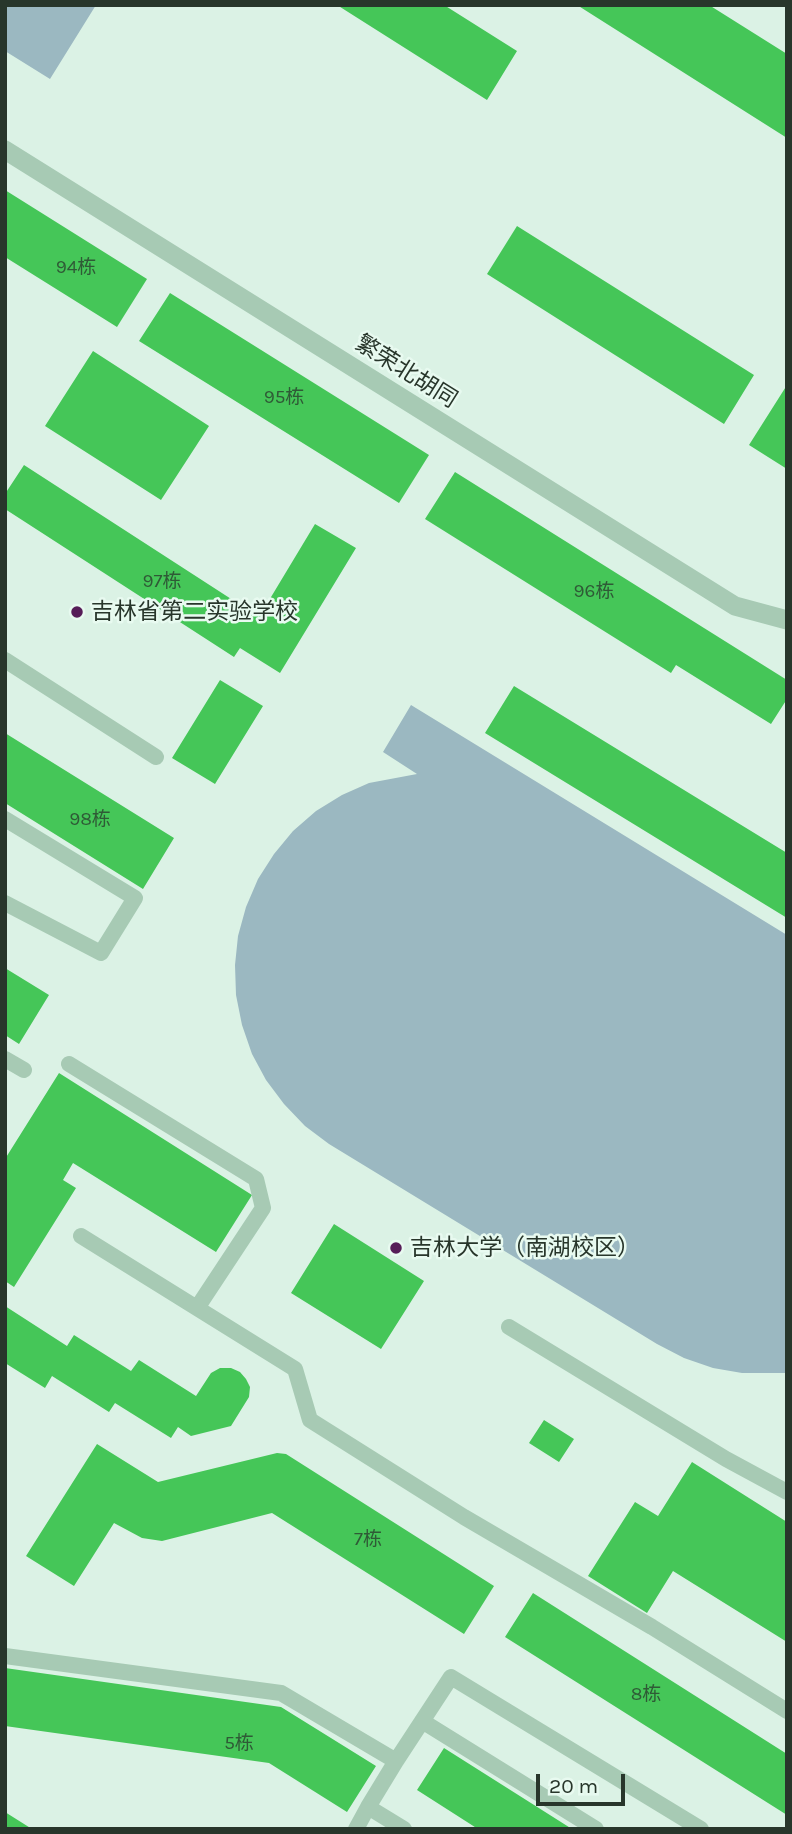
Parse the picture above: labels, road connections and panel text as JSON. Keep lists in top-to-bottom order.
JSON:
{
  "streets": {
    "street": ["繁荣北胡同"]
  },
  "places": ["吉林省第二实验学校", "吉林大学（南湖校区）"],
  "house_numbers": [
    "94栋",
    "95栋",
    "97栋",
    "96栋",
    "98栋",
    "7栋",
    "8栋",
    "5栋"
  ],
  "scale_bar": "20 m"
}
